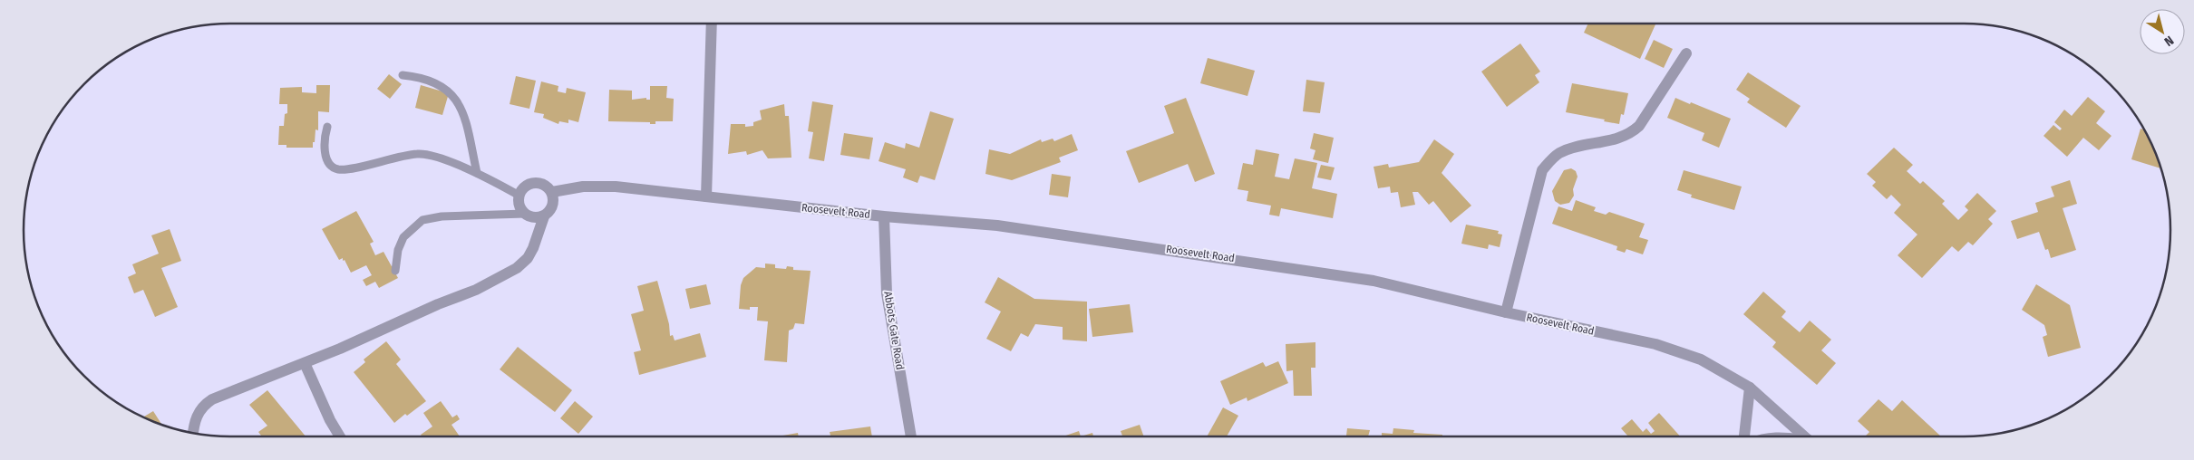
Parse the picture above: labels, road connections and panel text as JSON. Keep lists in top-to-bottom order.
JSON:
{
  "streets": {
    "street": ["Roosevelt Road", "Abbots Gate Road"]
  },
  "crossings": [
    ["Roosevelt Road", "Abbots Gate Road"]
  ],
  "north": "bottom right"
}
